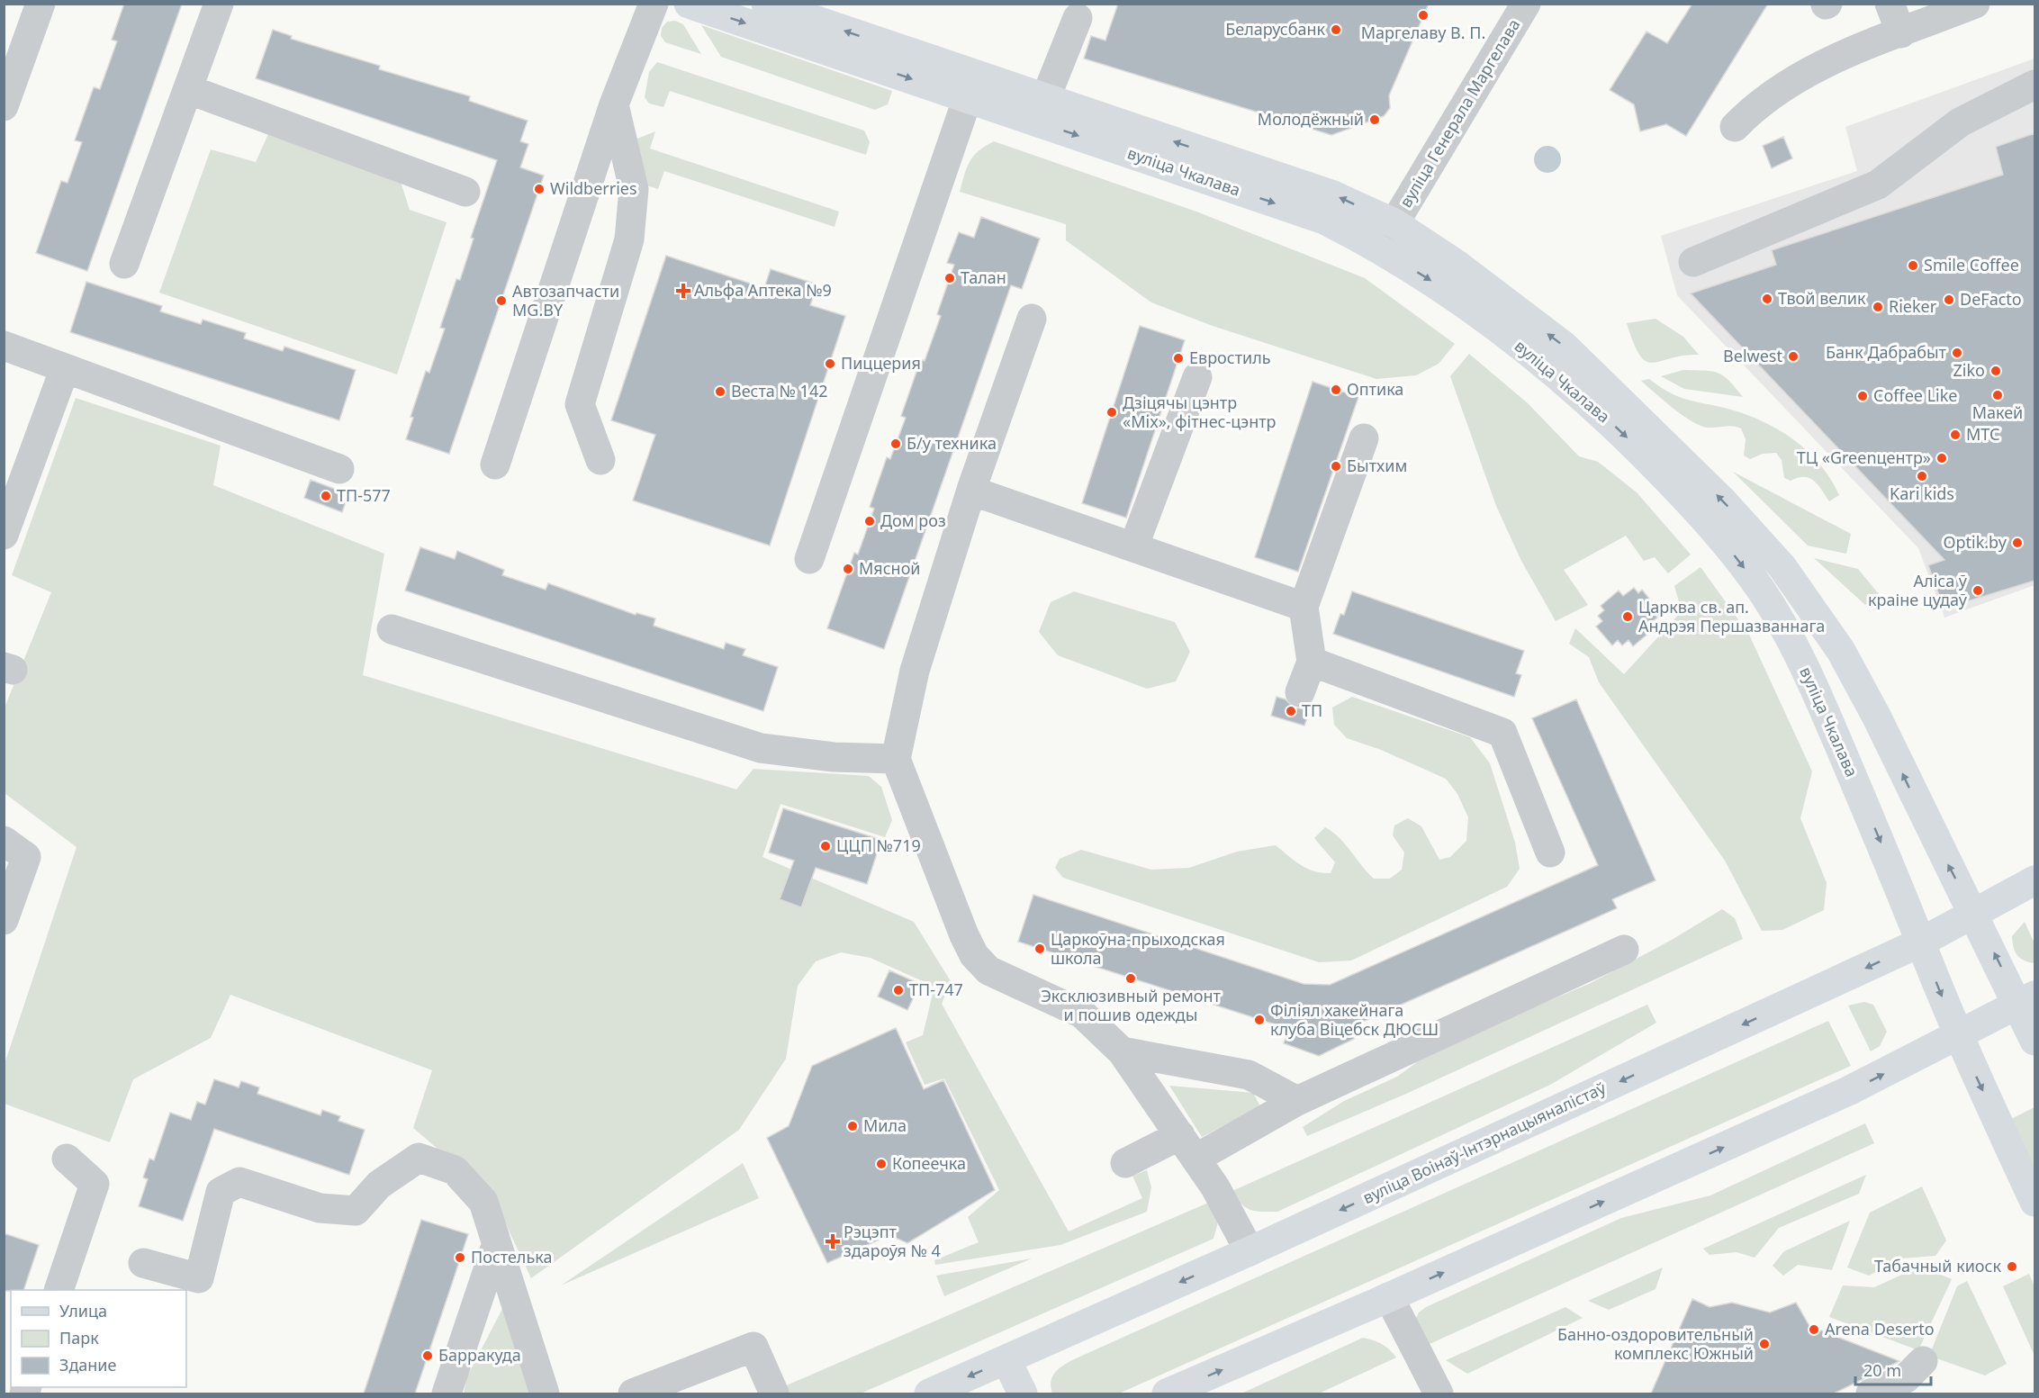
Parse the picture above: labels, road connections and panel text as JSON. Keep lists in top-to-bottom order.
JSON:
{
  "streets": {
    "main road": ["вуліца Чкалава", "вуліца Воінаў-Інтэрнацыяналістаў"],
    "street": ["вуліца Генерала Маргелава"]
  },
  "crossings": [
    ["вуліца Генерала Маргелава", "вуліца Чкалава"],
    ["вуліца Чкалава", "вуліца Воінаў-Інтэрнацыяналістаў"]
  ],
  "places": {
    "other": [
      "Маргелаву В. П.",
      "Беларусбанк",
      "Молодёжный",
      "Wildberries",
      "Smile Coffee",
      "Талан",
      "Твой велик",
      "DeFacto",
      "Автозапчасти MG.BY",
      "Rieker",
      "Банк Дабрабыт",
      "Belwest",
      "Евростиль",
      "Пиццерия",
      "Ziko",
      "Оптика",
      "Веста № 142",
      "Макей",
      "Coffee Like",
      "Дзіцячы цэнтр «Mix», фітнес-цэнтр",
      "МТС",
      "Б/у техника",
      "ТЦ «Greenцентр»",
      "Бытхим",
      "Kari kids",
      "ТП-577",
      "Дом роз",
      "Optik.by",
      "Мясной",
      "Аліса ў краіне цудаў",
      "Царква св. ап. Андрэя Першазваннага",
      "ТП",
      "ЦЦП №719",
      "Царкоўна-прыходская школа",
      "Эксклюзивный ремонт и пошив одежды",
      "ТП-747",
      "Філіял хакейнага клуба Віцебск ДЮСШ",
      "Мила",
      "Копеечка",
      "Постелька",
      "Табачный киоск",
      "Arena Deserto",
      "Банно-оздоровительный комплекс Южный",
      "Барракуда"
    ],
    "health": ["Альфа Аптека №9", "Рэцэпт здароўя № 4"]
  },
  "legend": ["Улица", "Парк", "Здание"],
  "scale_bar": "20 m"
}
